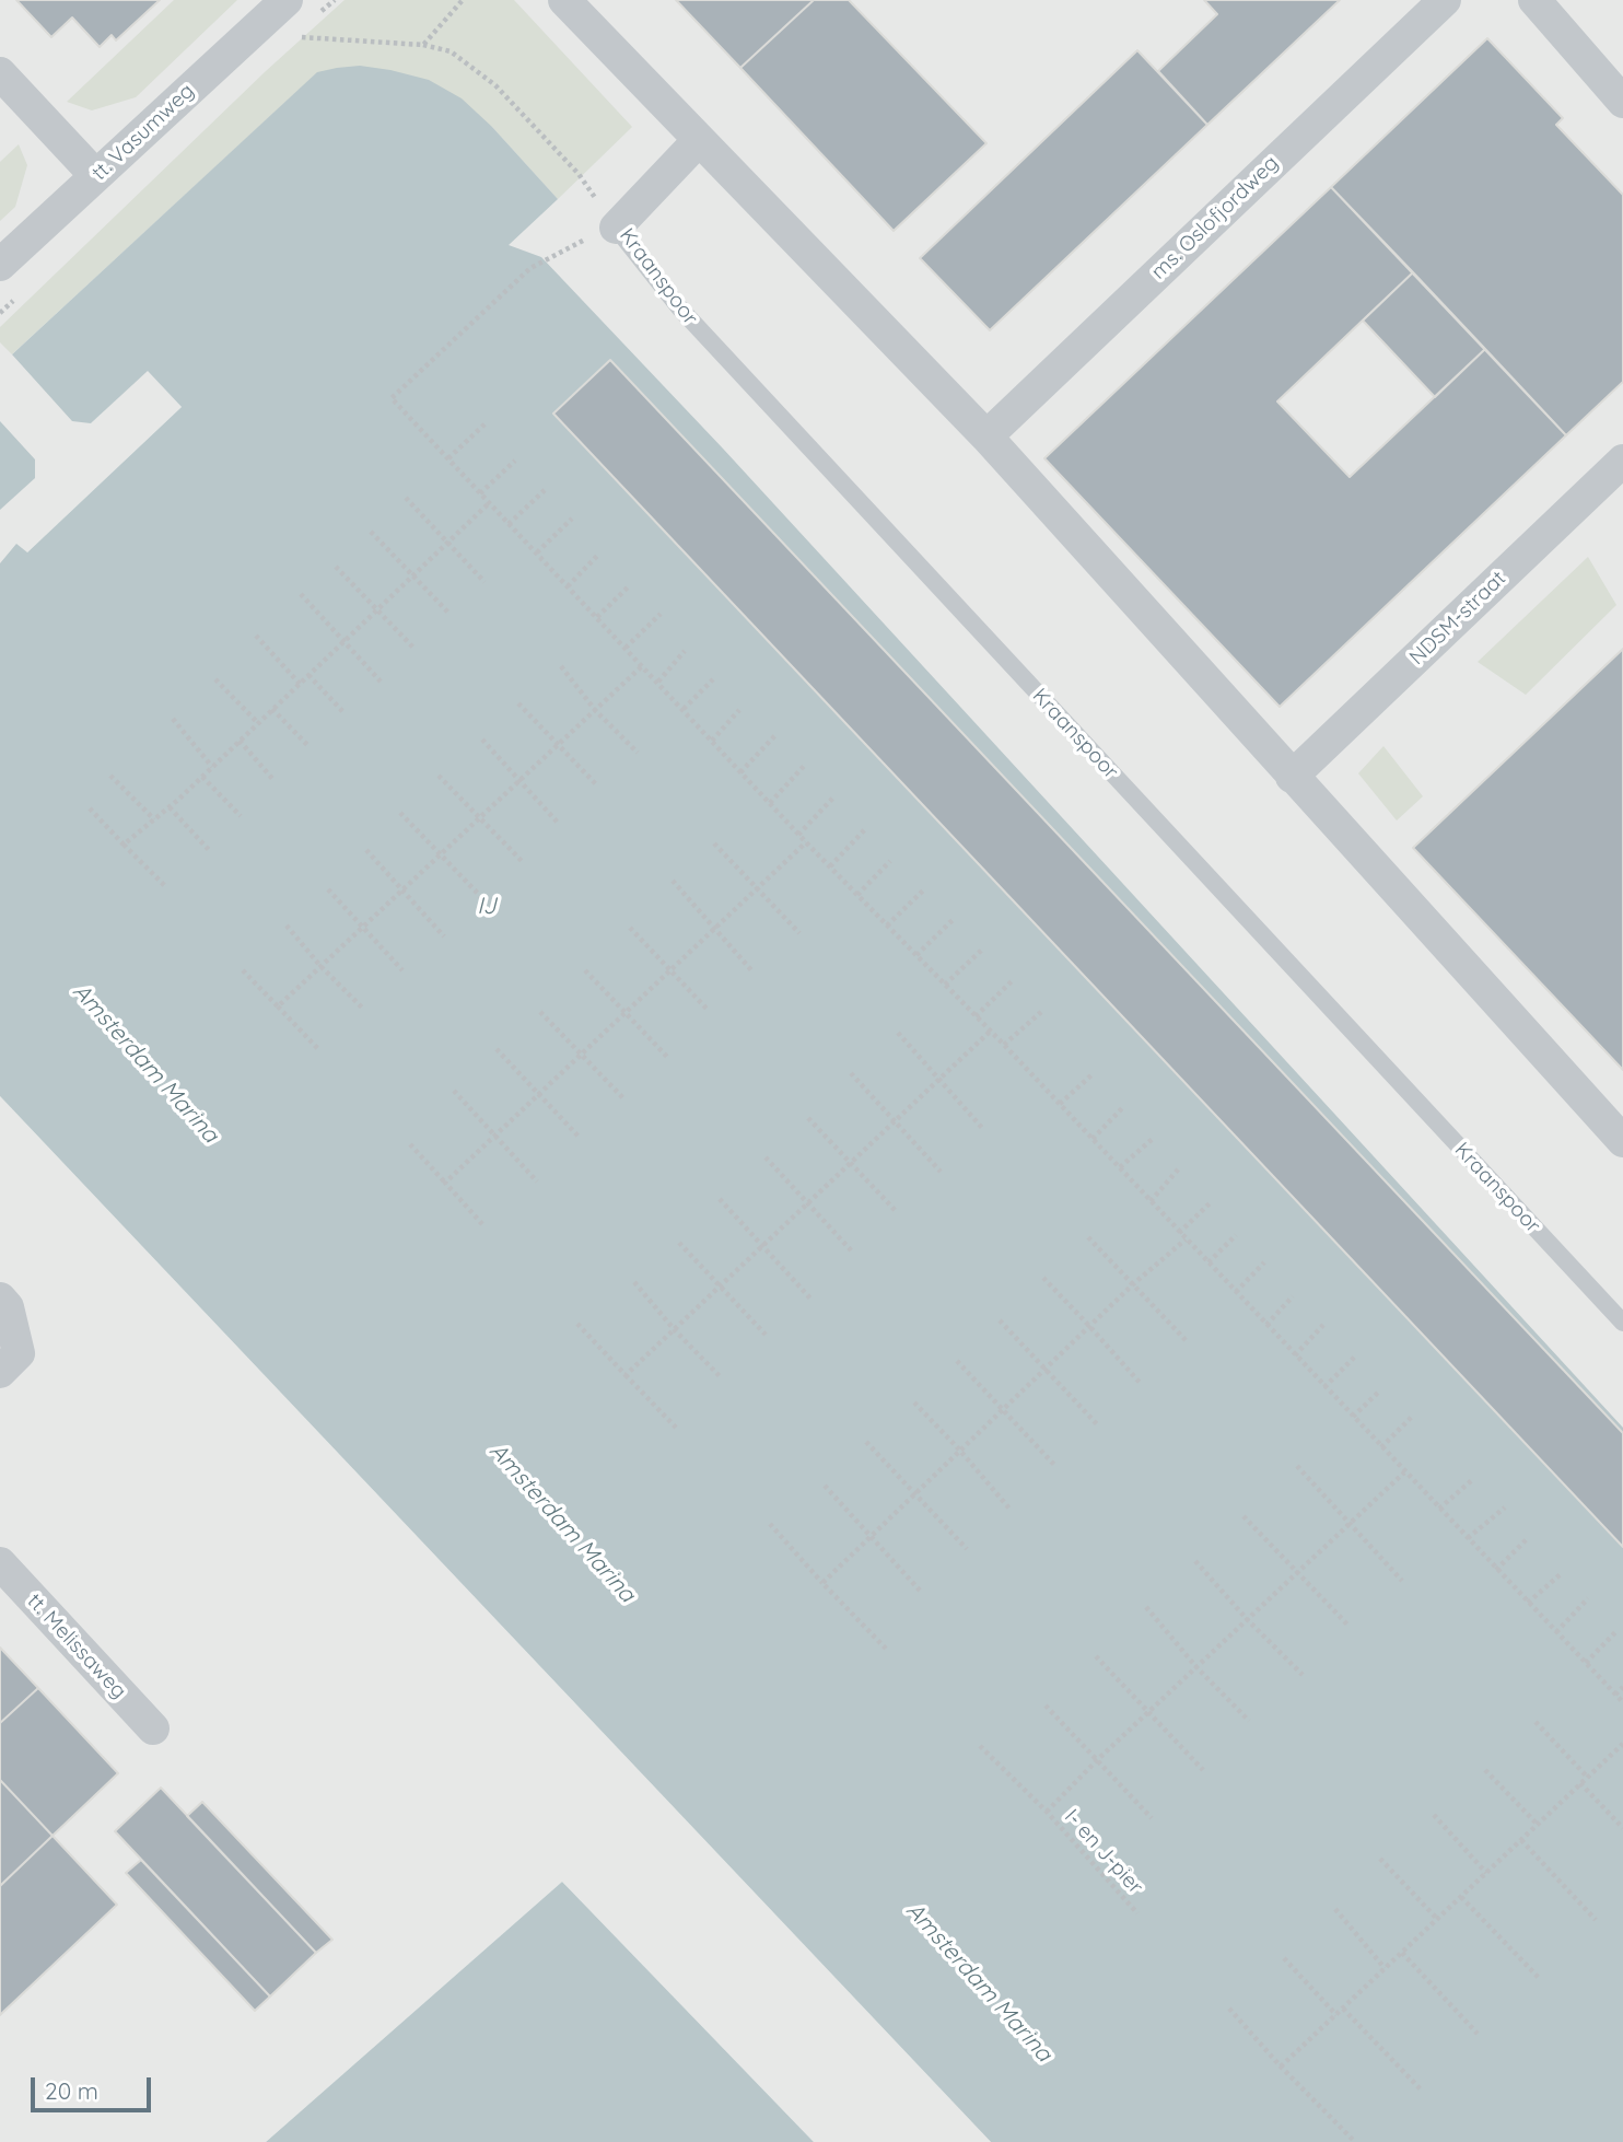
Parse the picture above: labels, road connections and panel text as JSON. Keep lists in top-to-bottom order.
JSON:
{
  "streets": {
    "street": [
      "tt. Vasumweg",
      "ms. Oslofjordweg",
      "Kraanspoor",
      "NDSM-straat",
      "tt. Melissaweg"
    ],
    "path": ["I- en J-pier"]
  },
  "water": ["IJ", "Amsterdam Marina"],
  "scale_bar": "20 m"
}
